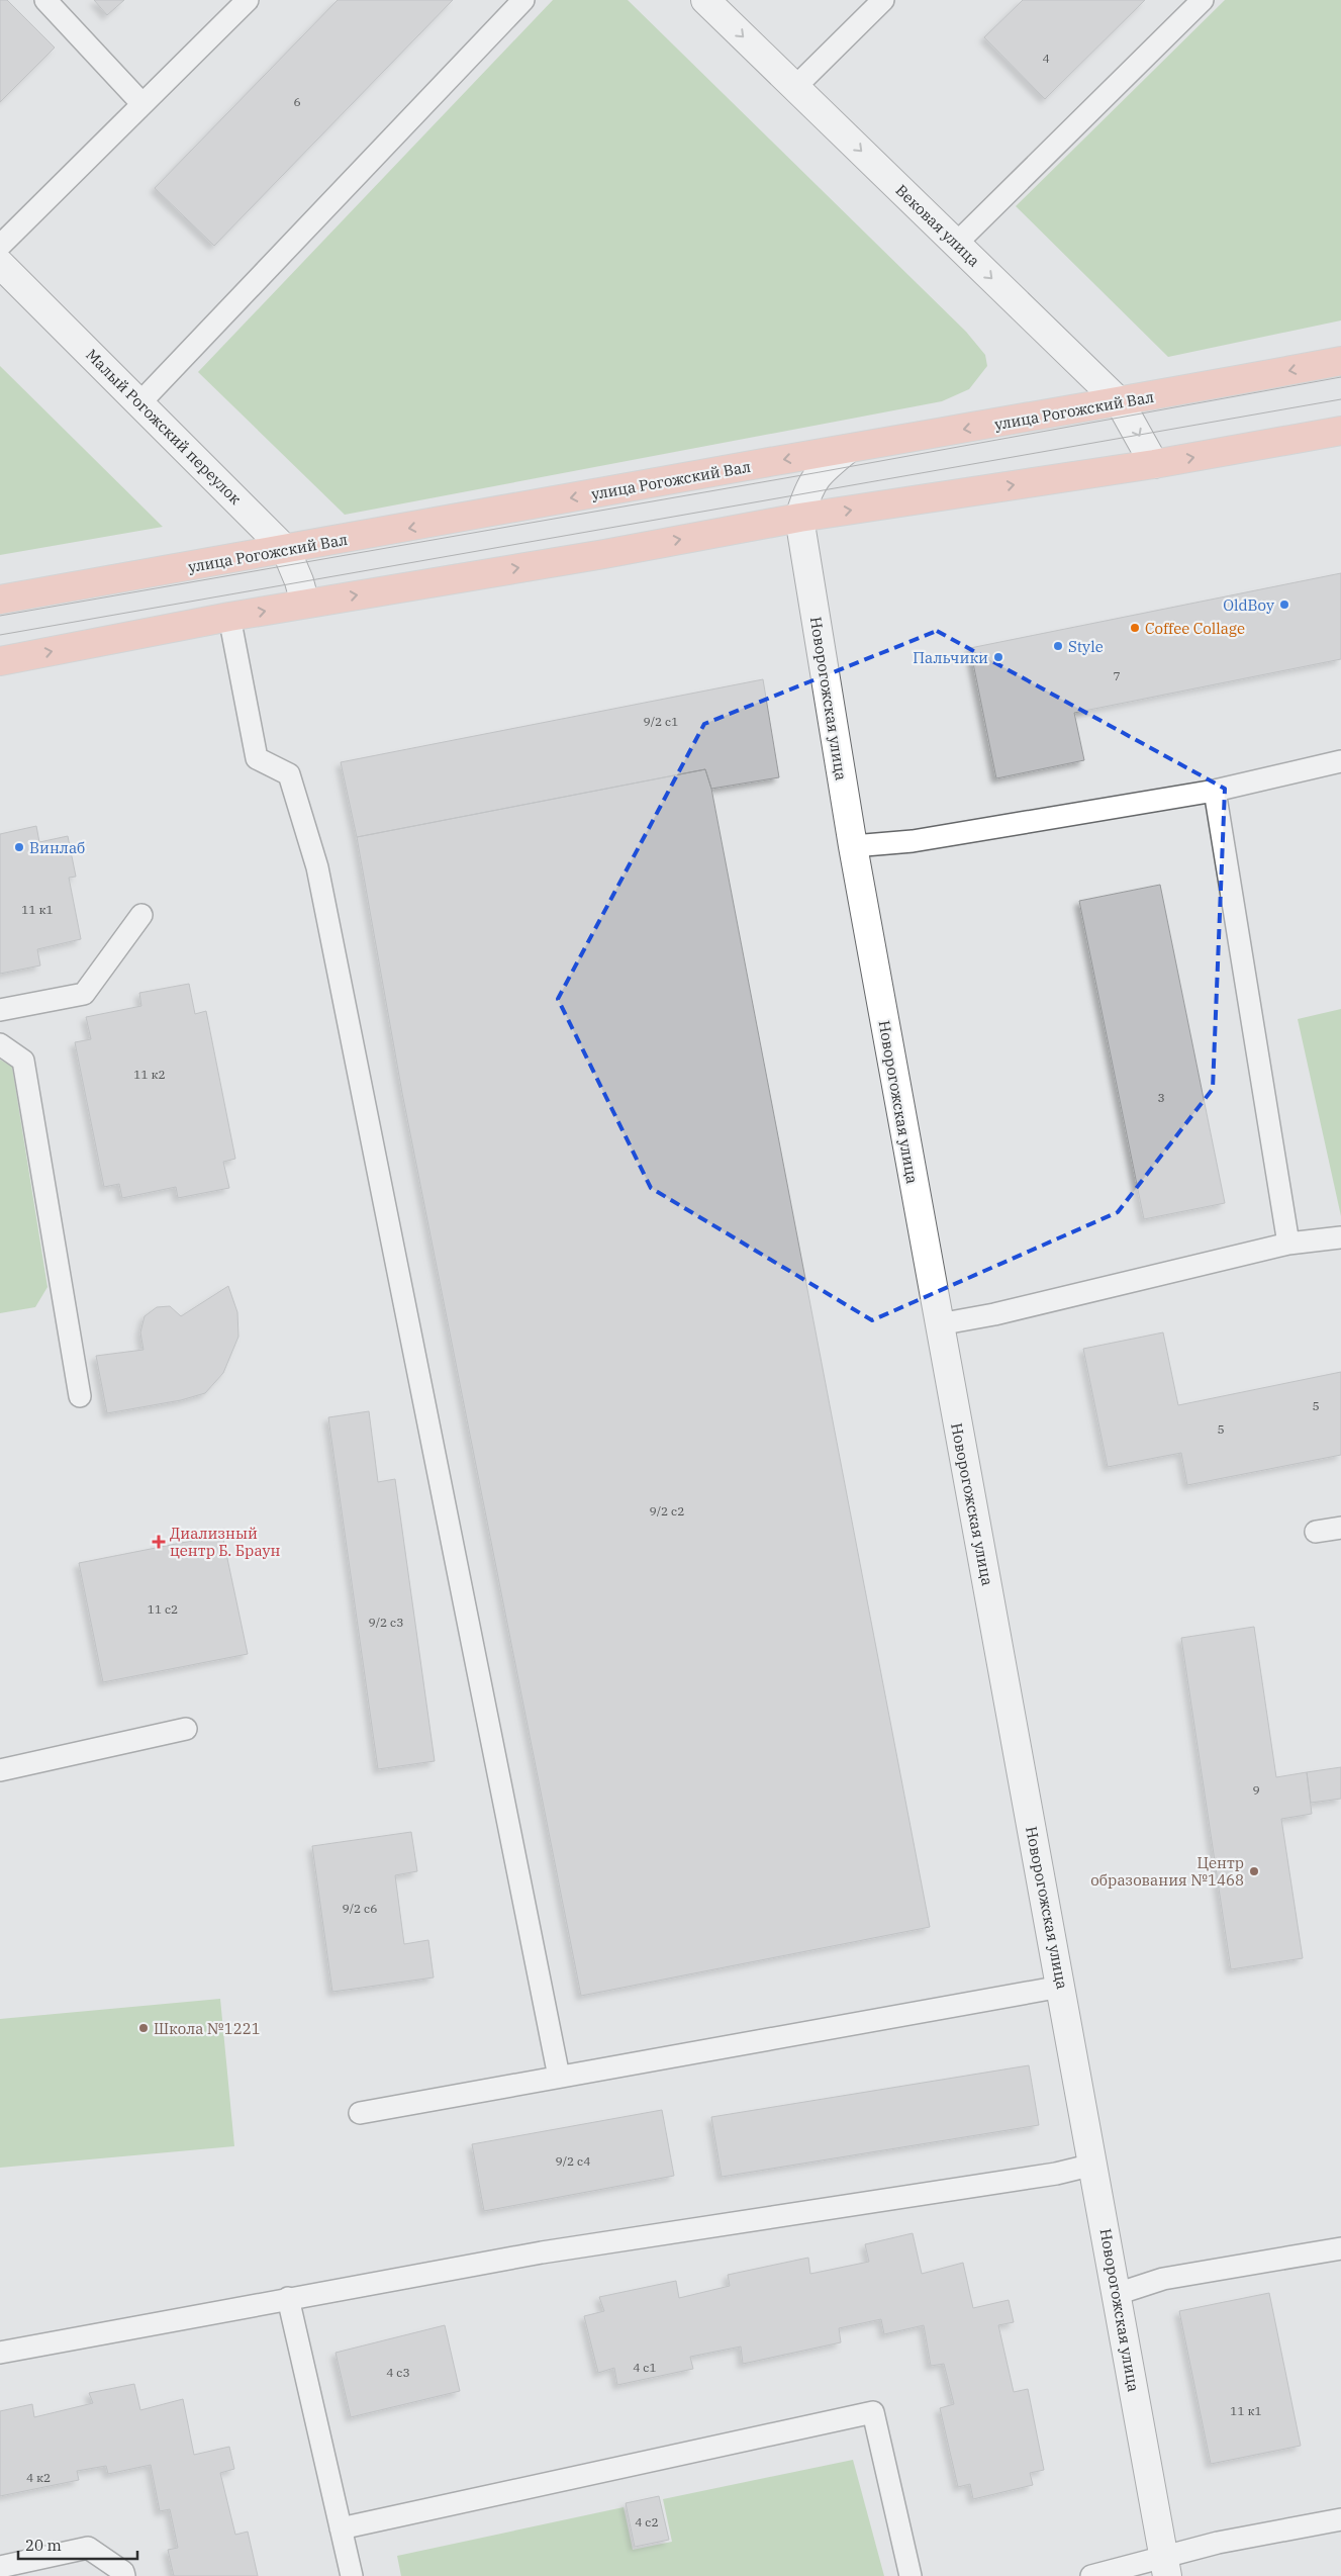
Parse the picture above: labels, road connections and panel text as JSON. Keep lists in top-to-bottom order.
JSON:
{
  "streets": {
    "main road": ["улица Рогожский Вал"],
    "street": ["Вековая улица", "Малый Рогожский переулок", "Новорогожская улица"]
  },
  "crossings": [
    ["Вековая улица", "улица Рогожский Вал"],
    ["улица Рогожский Вал", "Малый Рогожский переулок"],
    ["улица Рогожский Вал", "Новорогожская улица"]
  ],
  "one_way": ["Вековая улица"],
  "places": {
    "other": [
      "OldBoy",
      "Coffee Collage",
      "Style",
      "Пальчики",
      "Винлаб",
      "Центр образования №1468",
      "Школа №1221"
    ],
    "health": ["Диализный центр Б. Браун"]
  },
  "house_numbers": [
    "4",
    "6",
    "7",
    "9/2 с1",
    "11 к1",
    "11 к2",
    "3",
    "5",
    "5",
    "9/2 с2",
    "11 с2",
    "9/2 с3",
    "9",
    "9/2 с6",
    "9/2 с4",
    "4 с1",
    "4 с3",
    "11 к1",
    "4 к2",
    "4 с2"
  ],
  "scale_bar": "20 m"
}
